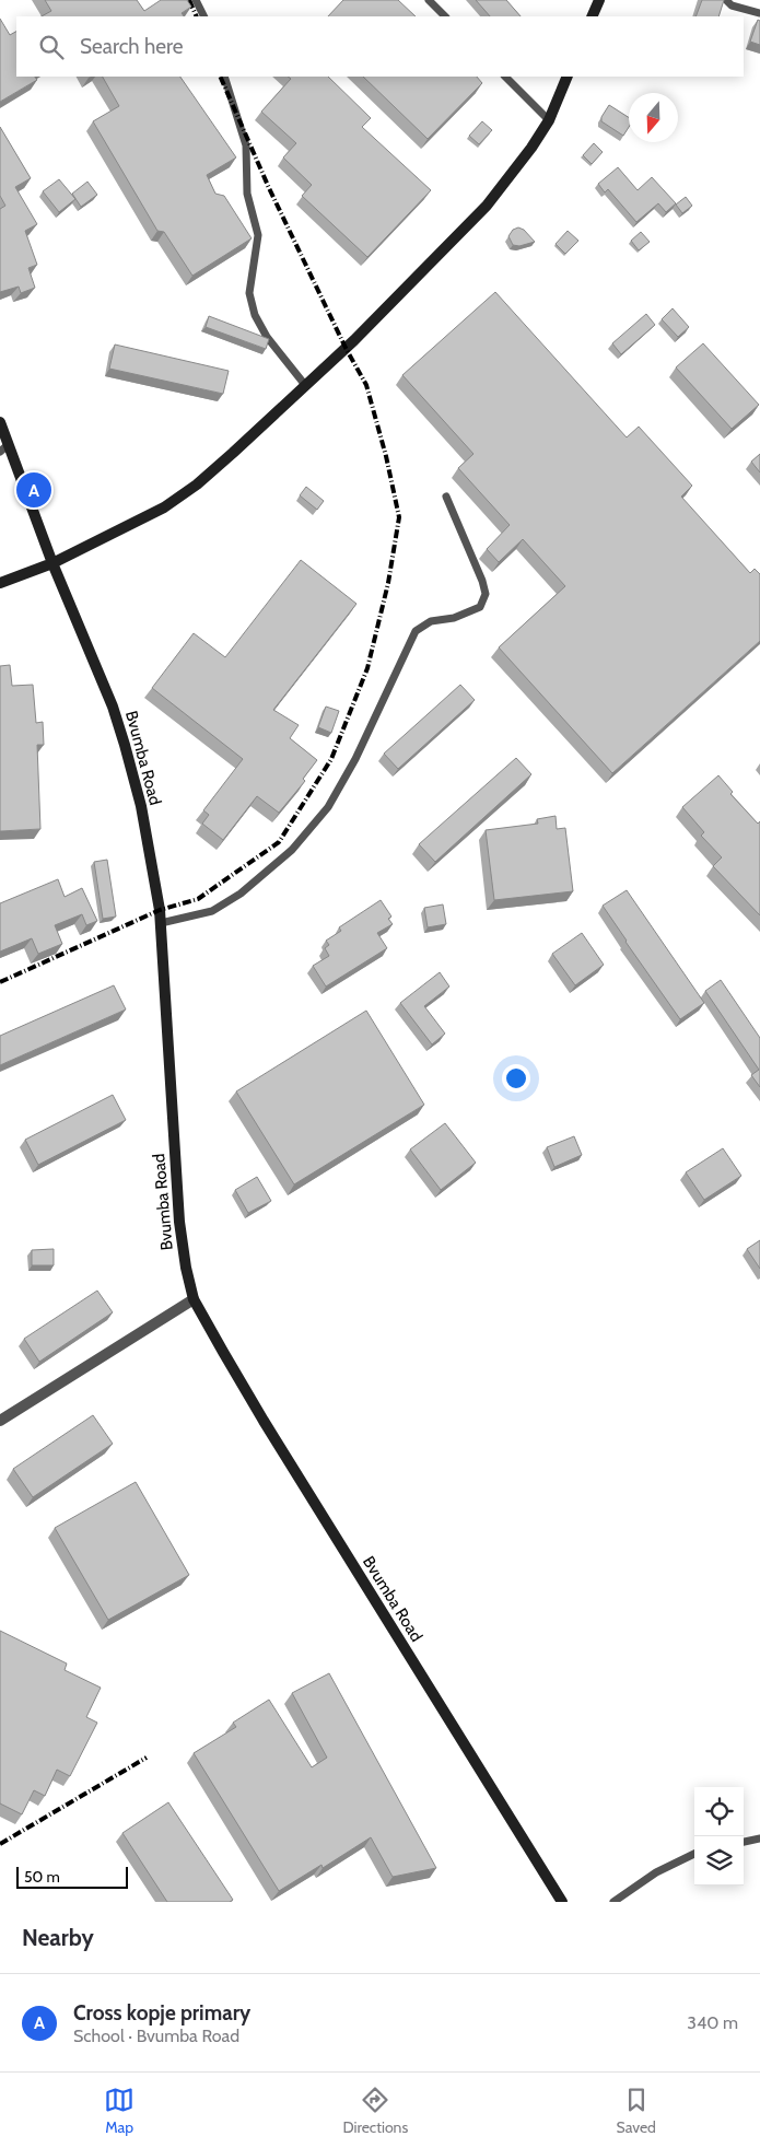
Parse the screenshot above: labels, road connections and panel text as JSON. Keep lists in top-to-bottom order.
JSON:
{
  "streets": {
    "street": ["Bvumba Road"]
  },
  "scale_bar": "50 m",
  "north": "bottom",
  "page": {
    "search": "Search here",
    "pins": "A",
    "scale": "50 m",
    "heading": "Nearby",
    "list": [
      {
        "mark": "A",
        "name": "Cross kopje primary",
        "note": "School · Bvumba Road",
        "value": "340 m"
      }
    ],
    "nav": ["Map", "Directions", "Saved"]
  }
}
